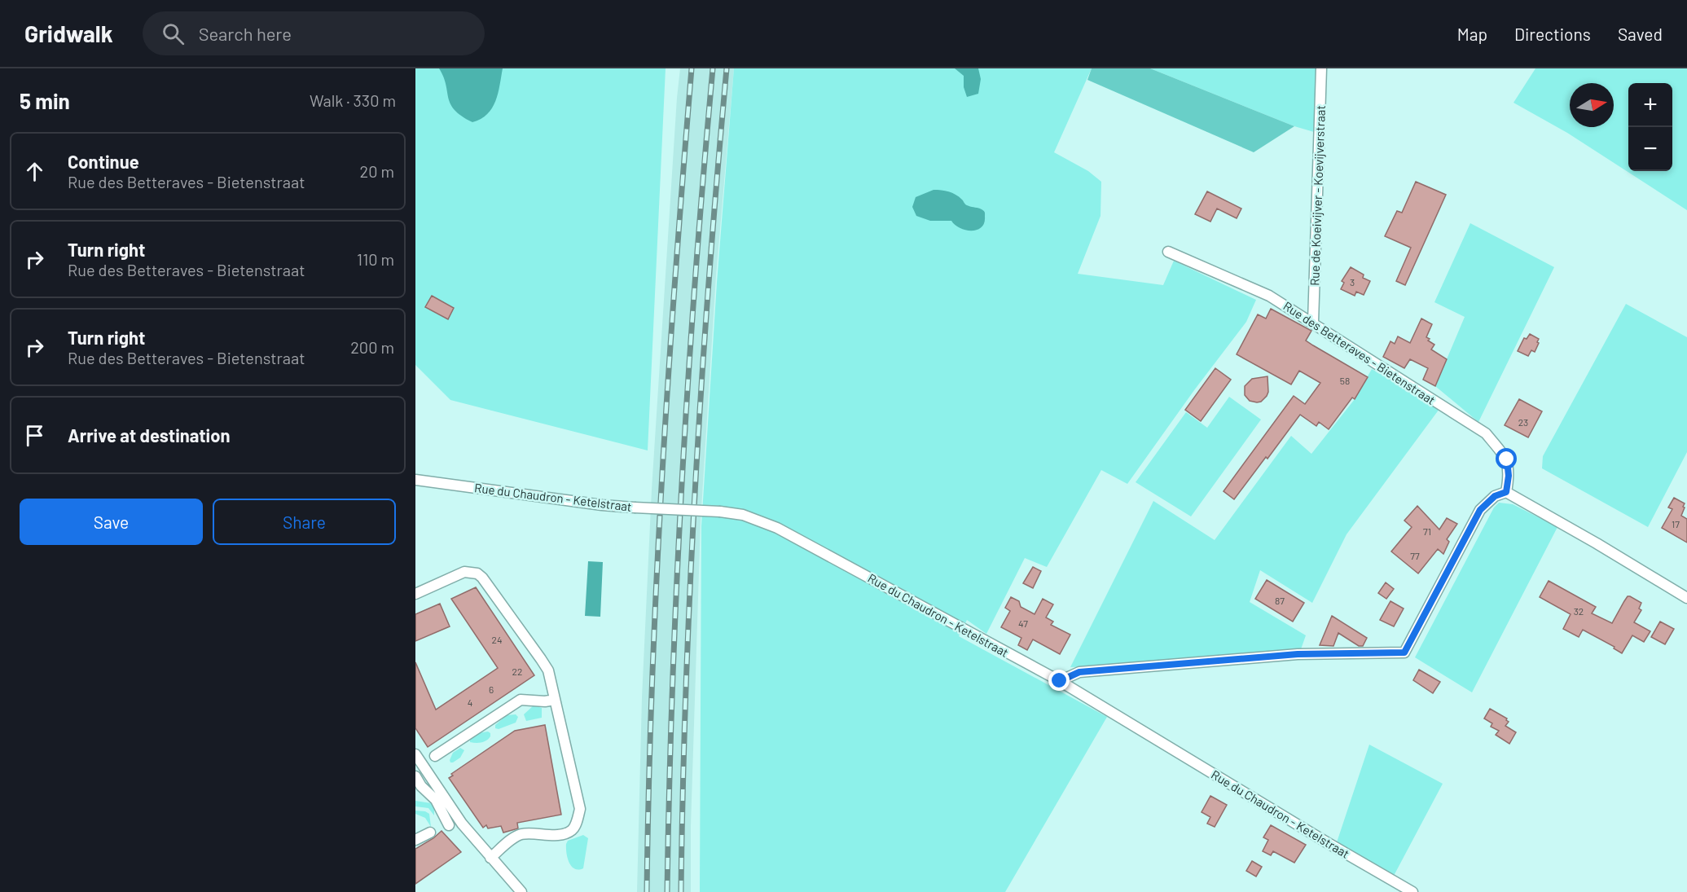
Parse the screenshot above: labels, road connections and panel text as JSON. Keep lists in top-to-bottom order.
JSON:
{
  "streets": {
    "street": ["Rue de Koeivijver - Koevijverstraat", "Rue des Betteraves - Bietenstraat", "Rue du Chaudron - Ketelstraat"]
  },
  "crossings": [
    ["Rue de Koeivijver - Koevijverstraat", "Rue des Betteraves - Bietenstraat"]
  ],
  "house_numbers": [
    "3",
    "58",
    "23",
    "17",
    "71",
    "77",
    "87",
    "32",
    "47",
    "24",
    "22",
    "6",
    "4"
  ],
  "north": "right",
  "page": {
    "header": "Gridwalk",
    "search": "Search here",
    "nav": ["Map", "Directions", "Saved"],
    "heading": ["5 min", "Walk · 330 m"],
    "map_buttons": ["+", "−"],
    "list": [
      ["Continue", "Rue des Betteraves - Bietenstraat", "20 m"],
      ["Turn right", "Rue des Betteraves - Bietenstraat", "110 m"],
      ["Turn right", "Rue des Betteraves - Bietenstraat", "200 m"],
      "Arrive at destination"
    ],
    "buttons": ["Save", "Share"]
  }
}
